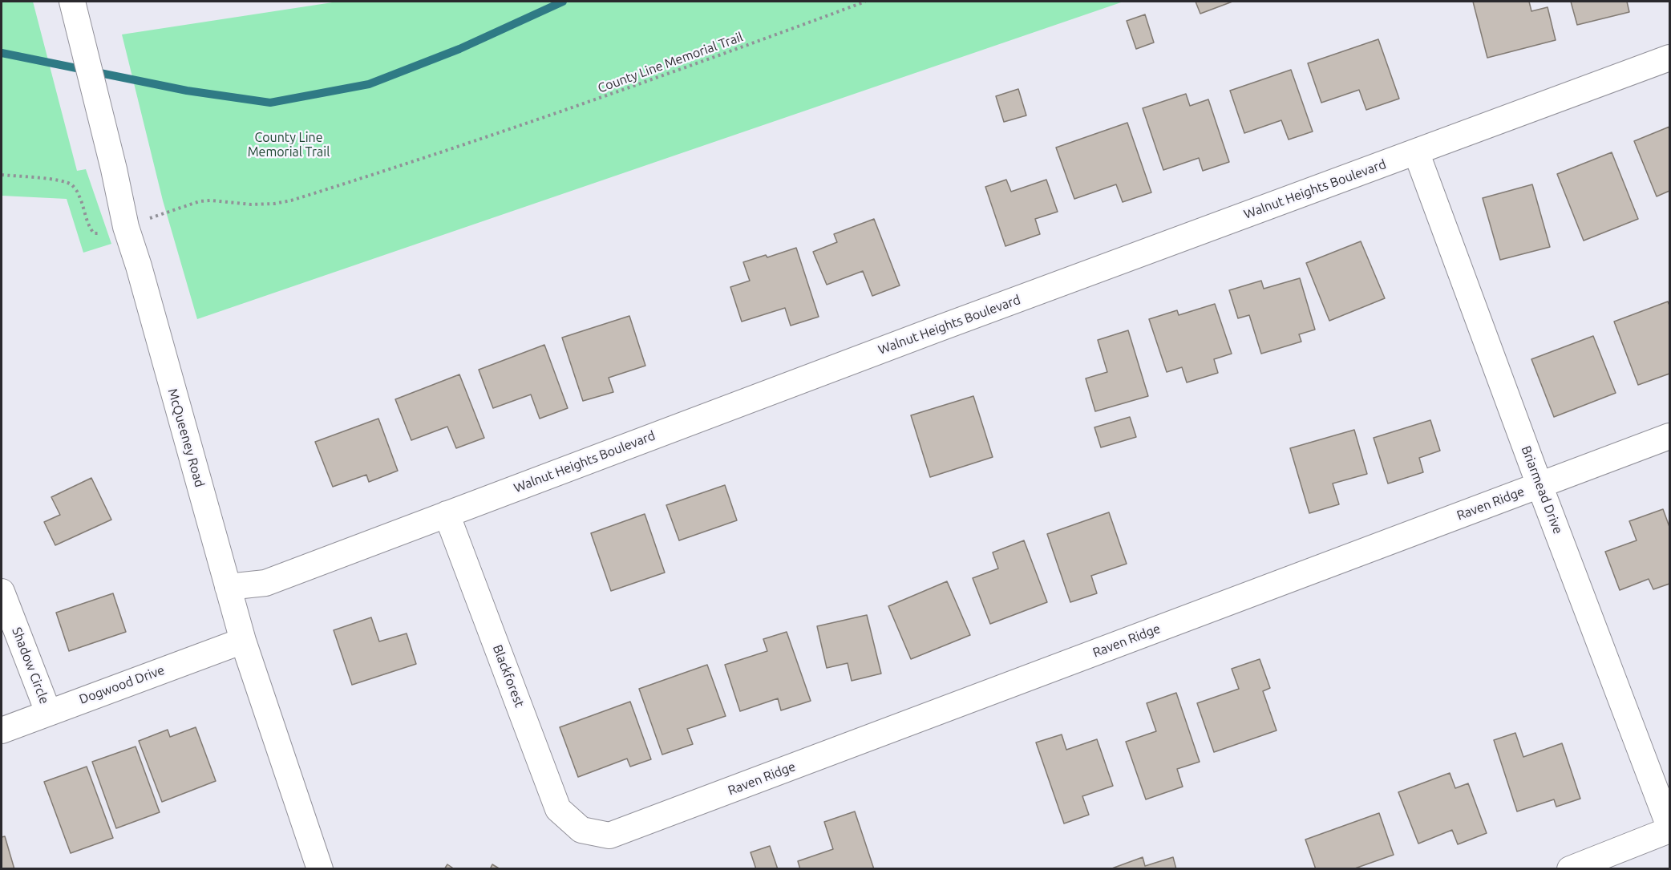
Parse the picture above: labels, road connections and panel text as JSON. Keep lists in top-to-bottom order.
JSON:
{
  "streets": {
    "street": [
      "Walnut Heights Boulevard",
      "McQueeney Road",
      "Briarmead Drive",
      "Raven Ridge",
      "Shadow Circle",
      "Blackforest",
      "Dogwood Drive"
    ],
    "path": ["County Line Memorial Trail"]
  },
  "crossings": [
    ["Walnut Heights Boulevard", "McQueeney Road"],
    ["Walnut Heights Boulevard", "Briarmead Drive"],
    ["Walnut Heights Boulevard", "Blackforest"],
    ["McQueeney Road", "Dogwood Drive"],
    ["Briarmead Drive", "Raven Ridge"],
    ["Raven Ridge", "Blackforest"],
    ["Shadow Circle", "Dogwood Drive"]
  ],
  "parks": ["County Line Memorial Trail"]
}
